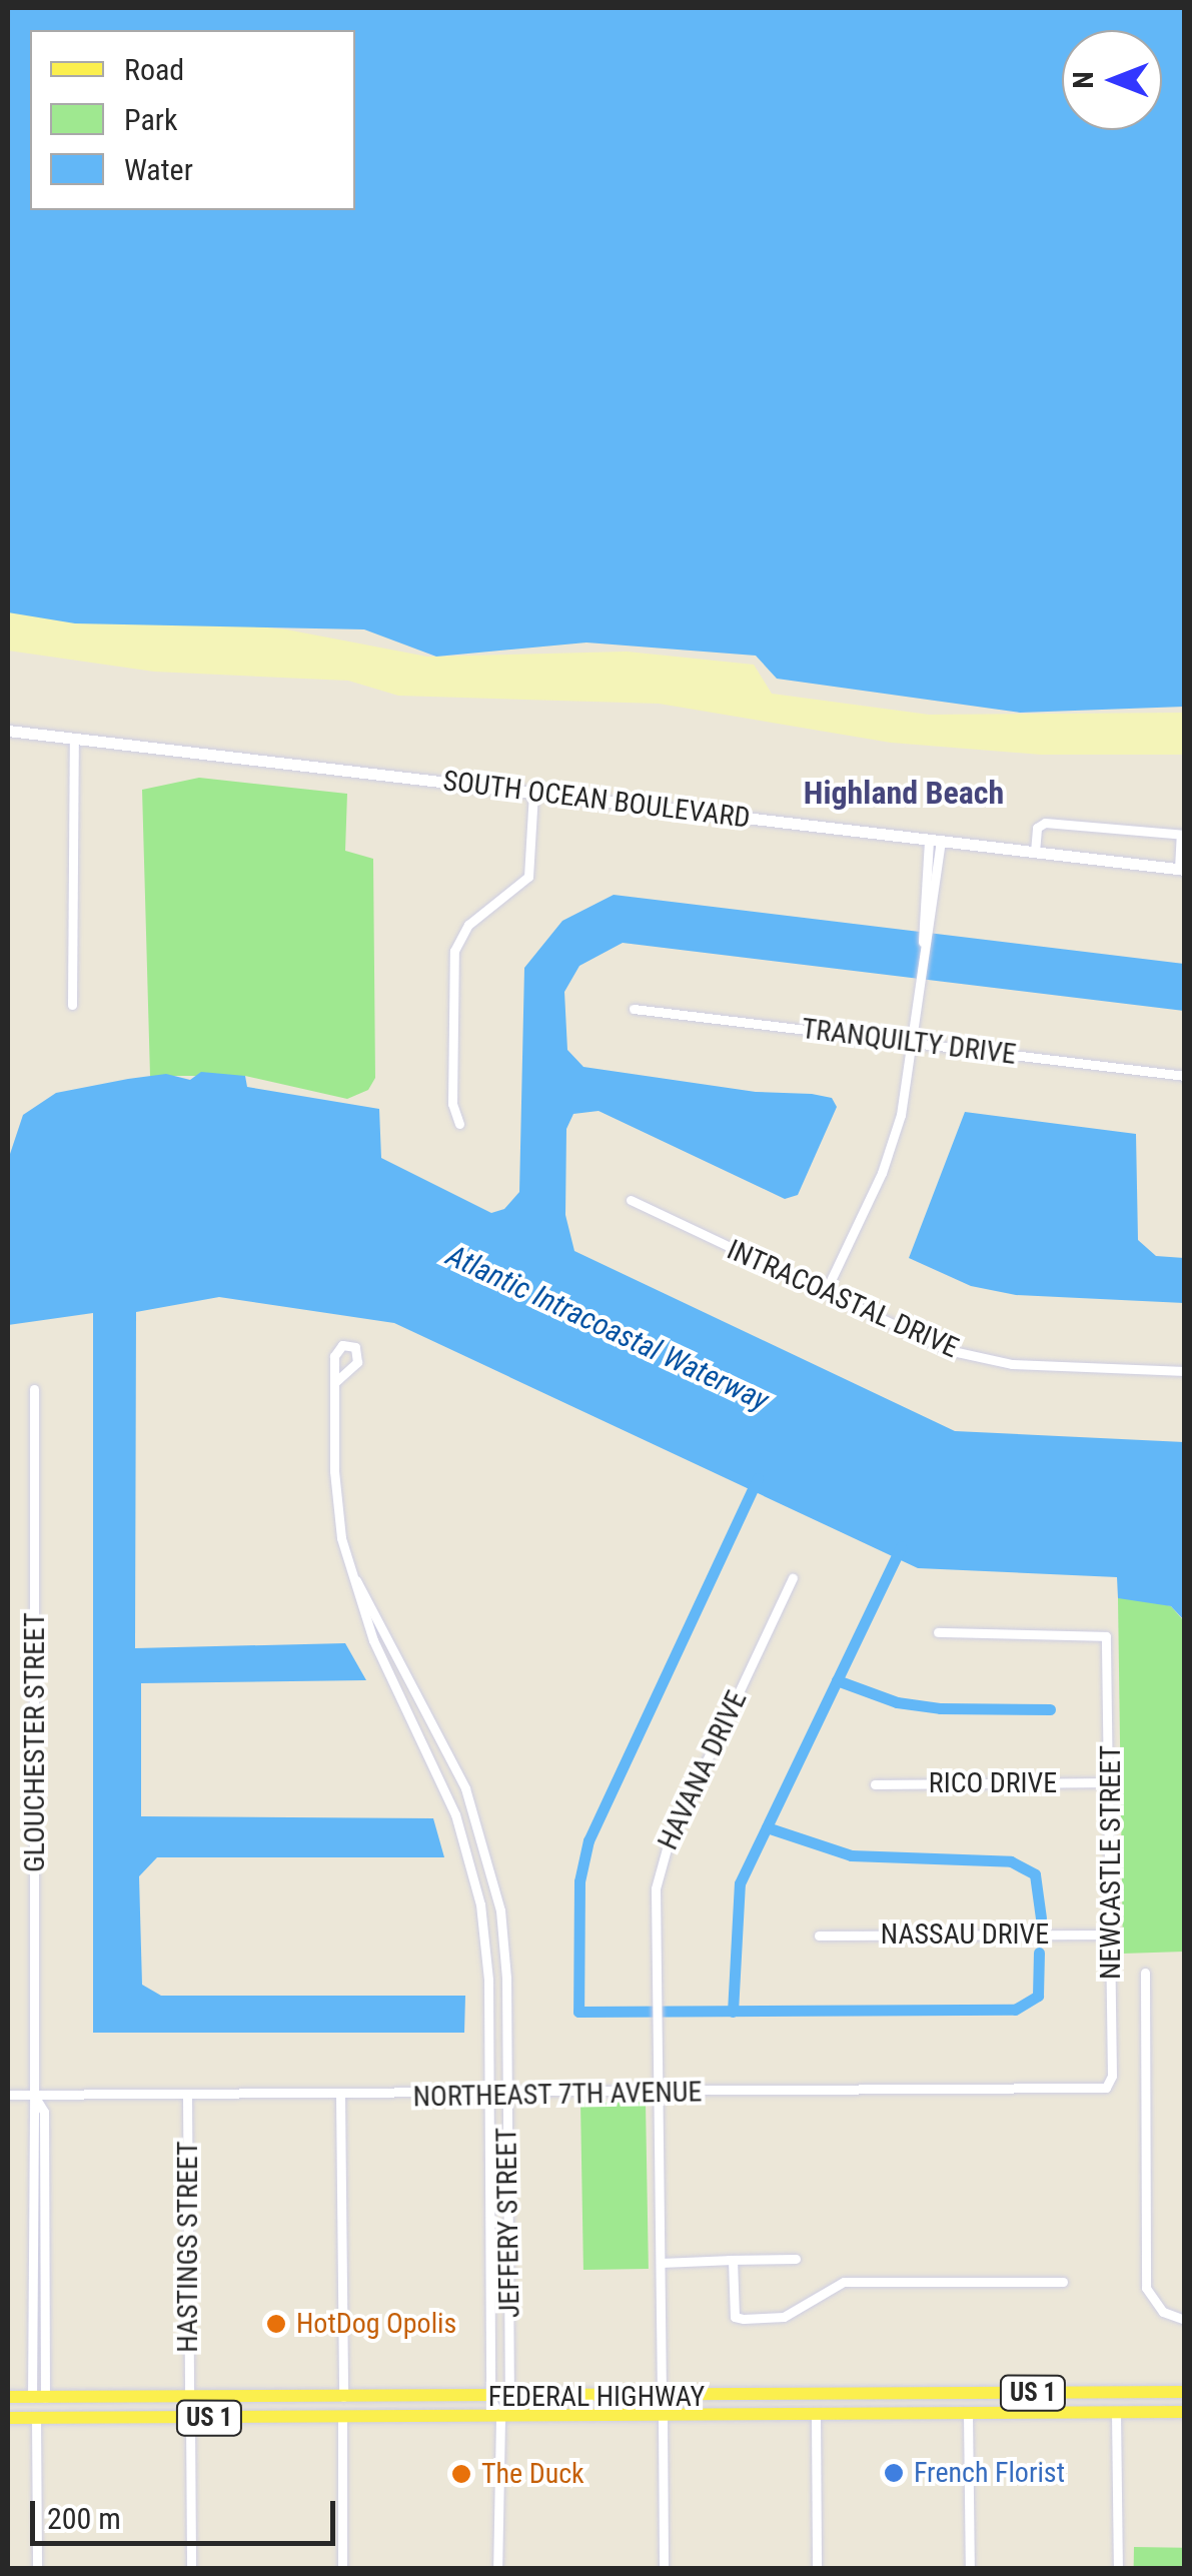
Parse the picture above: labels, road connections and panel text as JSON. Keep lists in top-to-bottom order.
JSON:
{
  "streets": {
    "main road": ["SOUTH OCEAN BOULEVARD", "US 1", "FEDERAL HIGHWAY"],
    "street": [
      "TRANQUILTY DRIVE",
      "INTRACOASTAL DRIVE",
      "GLOUCHESTER STREET",
      "HAVANA DRIVE",
      "RICO DRIVE",
      "NEWCASTLE STREET",
      "NASSAU DRIVE",
      "NORTHEAST 7TH AVENUE",
      "JEFFERY STREET",
      "HASTINGS STREET"
    ]
  },
  "crossings": [
    ["GLOUCHESTER STREET", "NORTHEAST 7TH AVENUE"],
    ["GLOUCHESTER STREET", "FEDERAL HIGHWAY"],
    ["HAVANA DRIVE", "NORTHEAST 7TH AVENUE"],
    ["HAVANA DRIVE", "FEDERAL HIGHWAY"],
    ["RICO DRIVE", "NEWCASTLE STREET"],
    ["NEWCASTLE STREET", "NASSAU DRIVE"],
    ["NEWCASTLE STREET", "NORTHEAST 7TH AVENUE"],
    ["NORTHEAST 7TH AVENUE", "JEFFERY STREET"],
    ["NORTHEAST 7TH AVENUE", "HASTINGS STREET"],
    ["JEFFERY STREET", "FEDERAL HIGHWAY"],
    ["HASTINGS STREET", "FEDERAL HIGHWAY"]
  ],
  "districts": ["Highland Beach"],
  "water": ["Atlantic Intracoastal Waterway"],
  "places": ["HotDog Opolis", "French Florist", "The Duck"],
  "legend": ["Road", "Park", "Water"],
  "scale_bar": "200 m",
  "north": "left"
}
